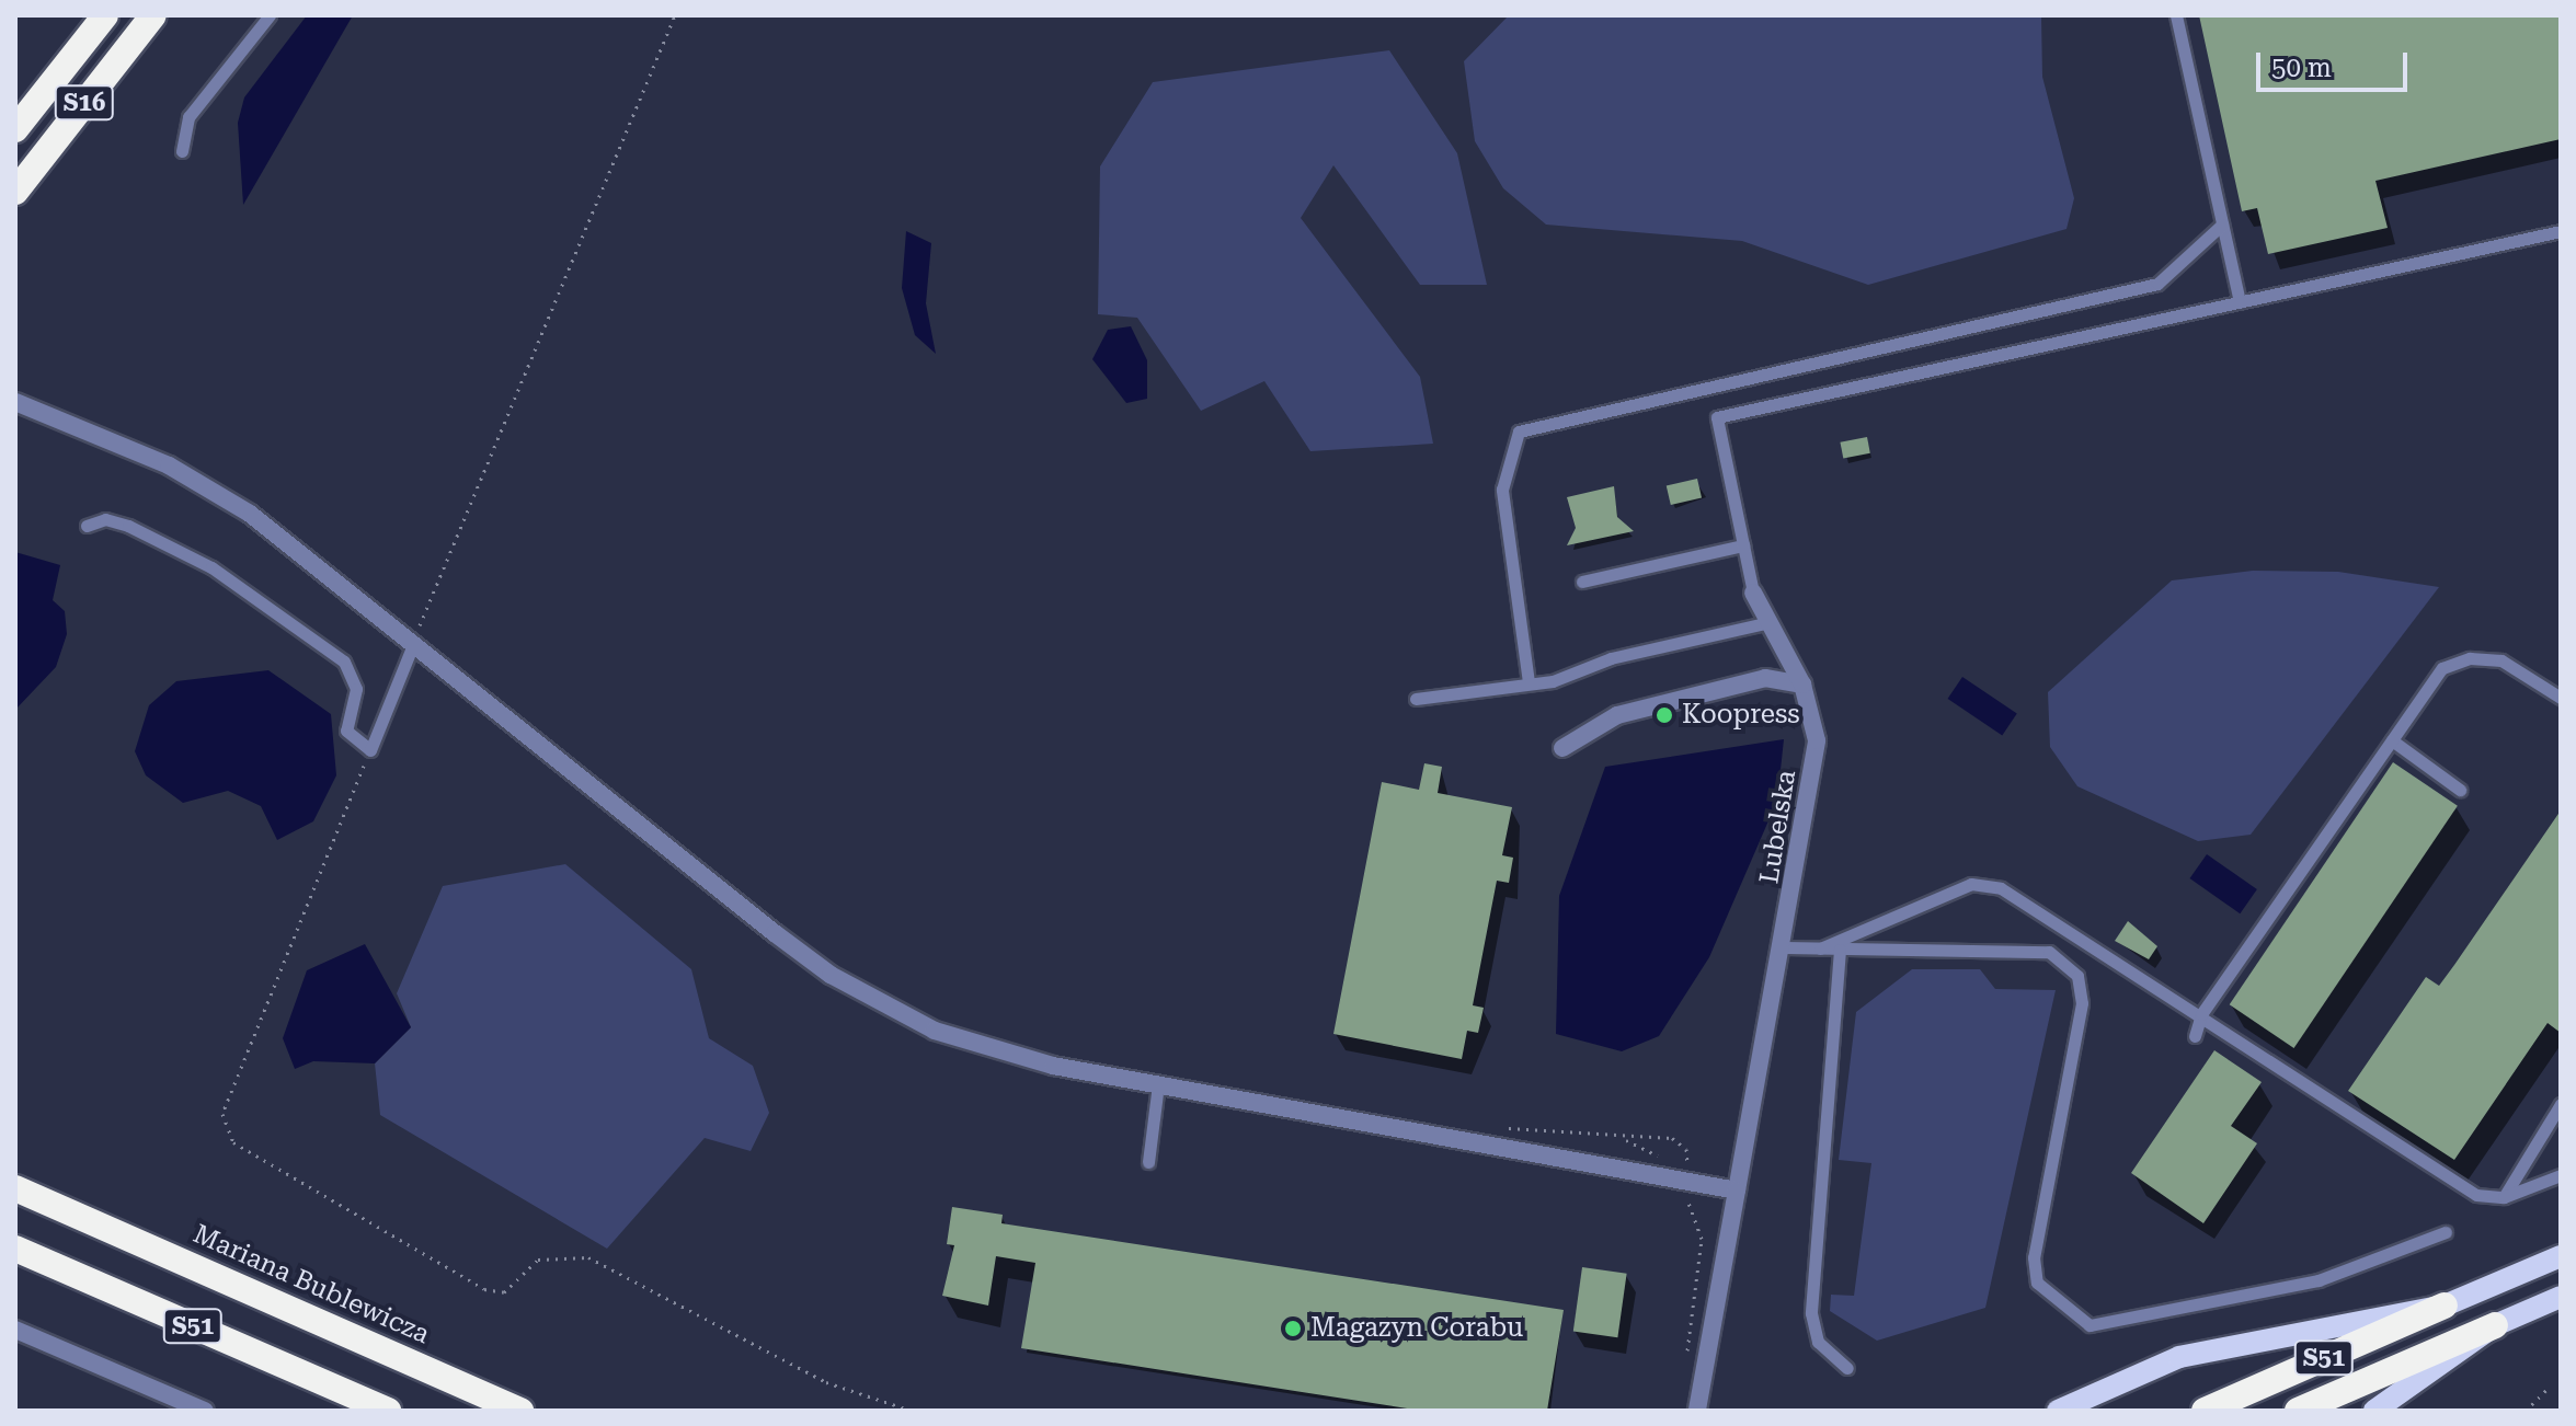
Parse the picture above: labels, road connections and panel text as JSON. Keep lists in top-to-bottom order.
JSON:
{
  "streets": {
    "highway": ["S16", "Mariana Bublewicza", "S51"],
    "street": ["Lubelska"]
  },
  "crossings": [
    ["Mariana Bublewicza", "S51"]
  ],
  "places": ["Koopress", "Magazyn Corabu"],
  "scale_bar": "50 m"
}
